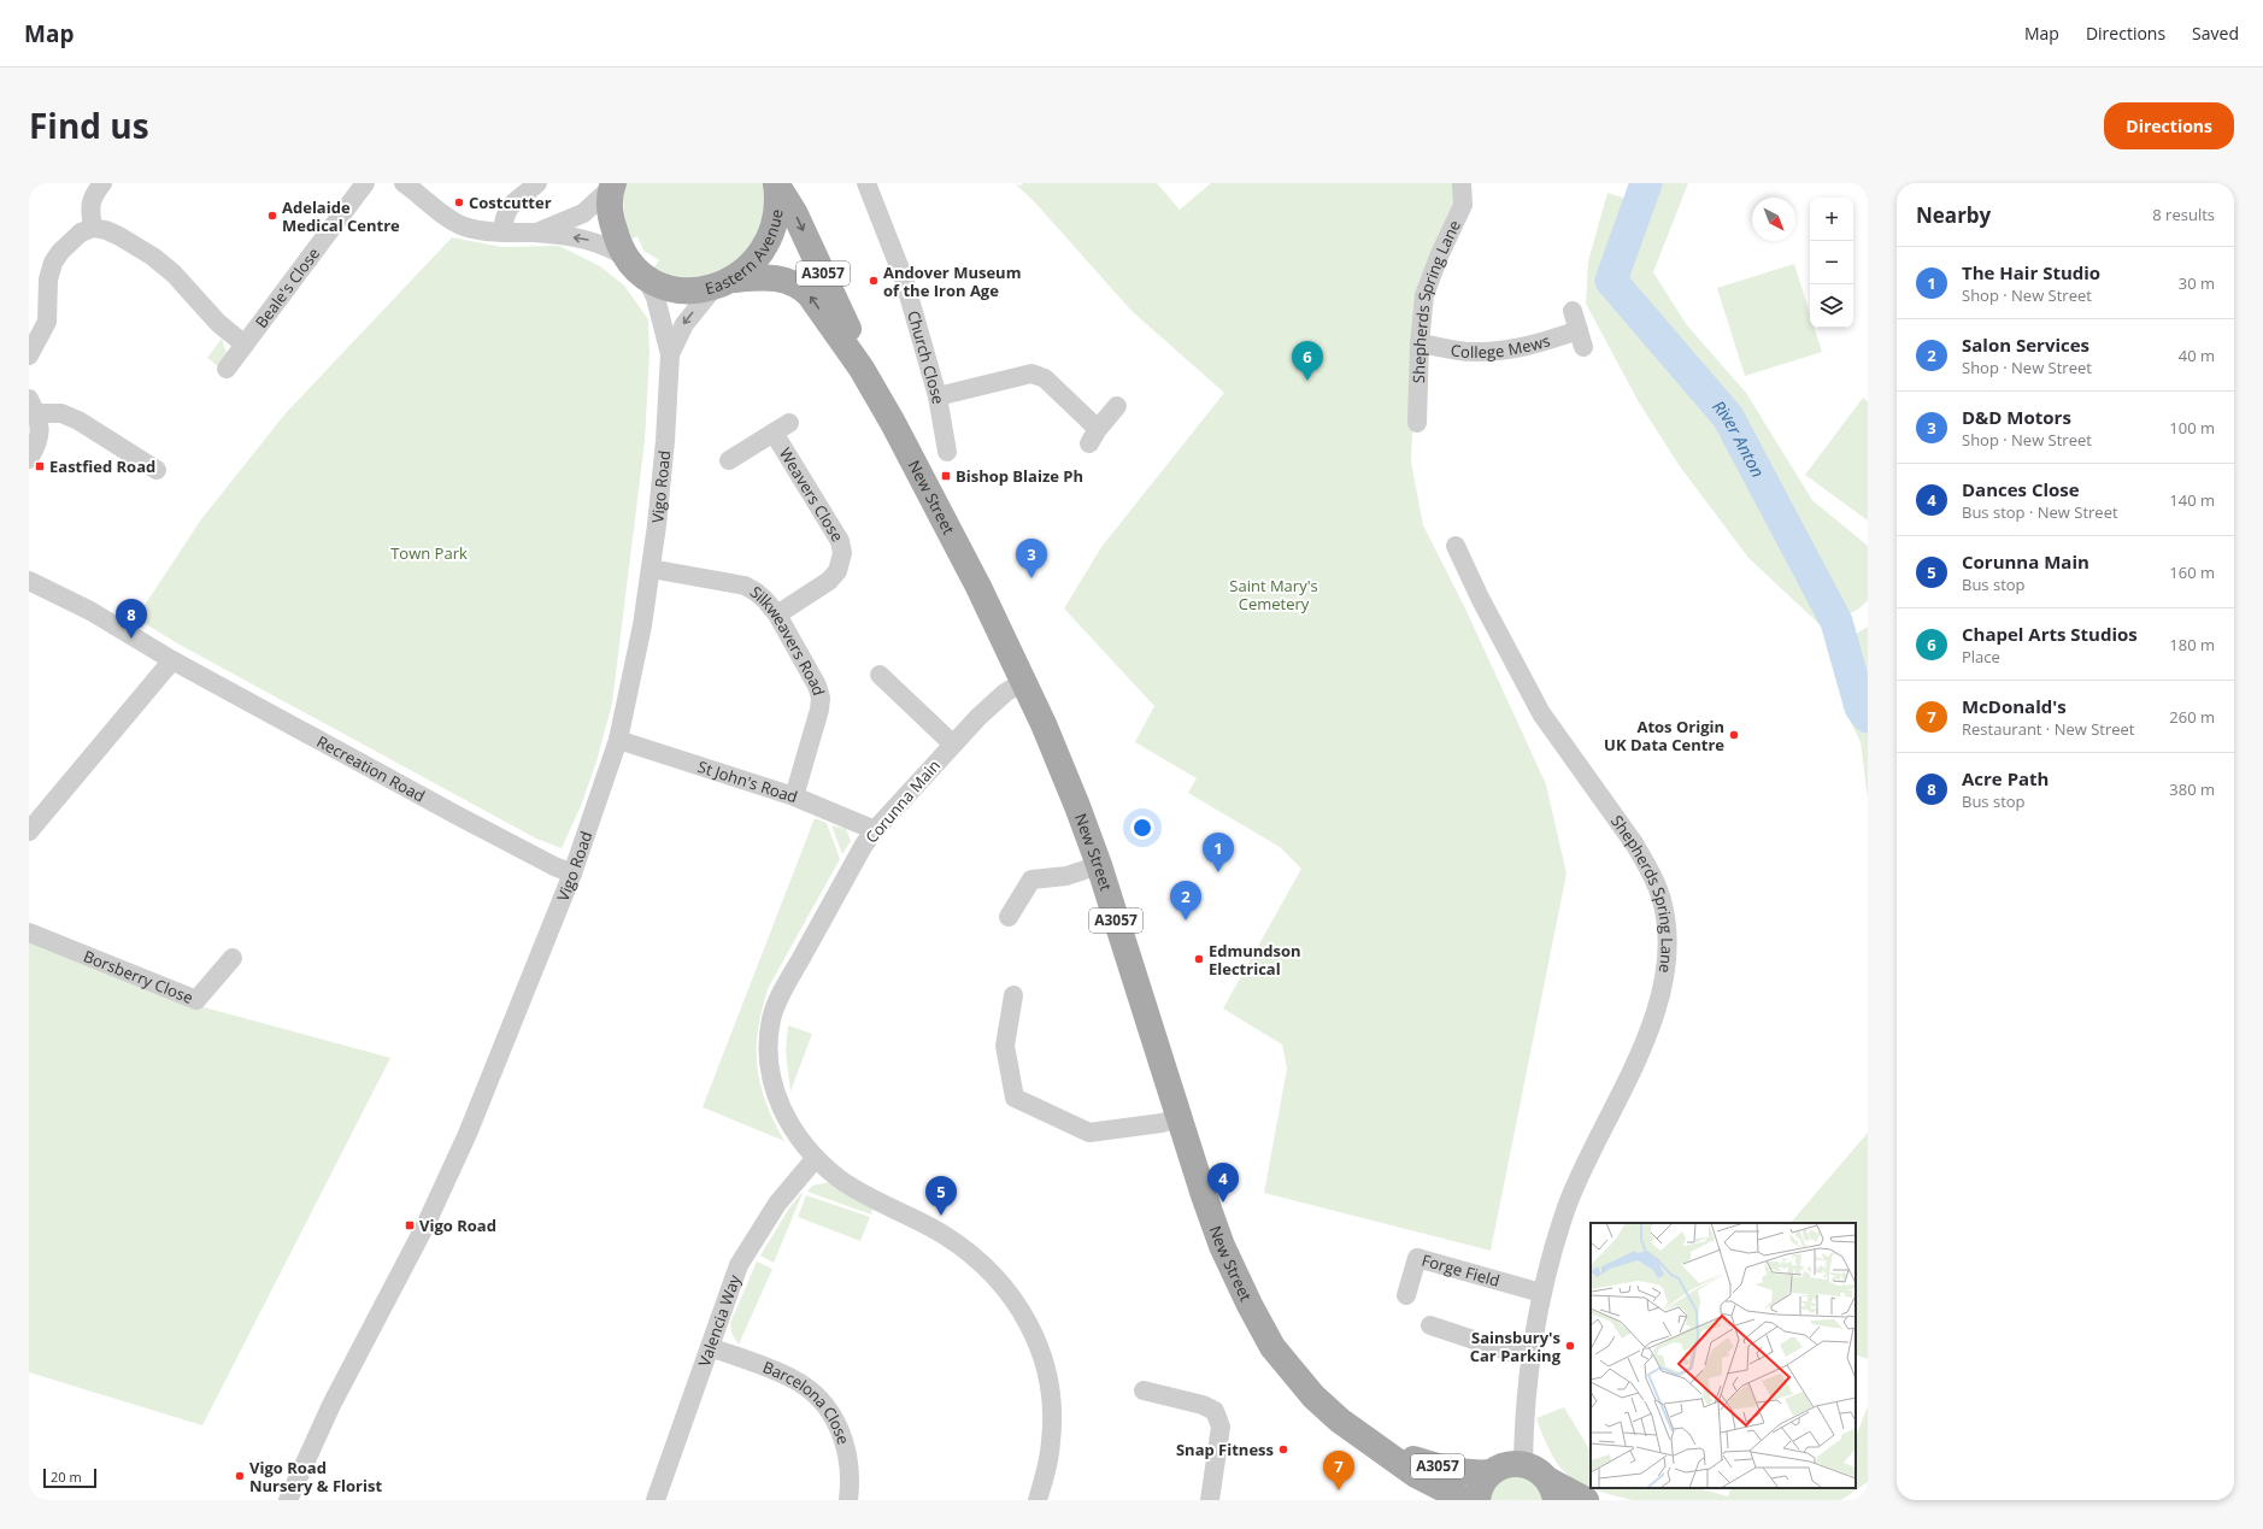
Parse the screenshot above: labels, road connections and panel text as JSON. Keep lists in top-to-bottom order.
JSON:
{
  "streets": {
    "main road": ["Eastern Avenue", "A3057", "New Street"],
    "street": [
      "Beale's Close",
      "Shepherds Spring Lane",
      "College Mews",
      "Church Close",
      "Vigo Road",
      "Weavers Close",
      "Silkweavers Road",
      "Recreation Road",
      "St John's Road",
      "Corunna Main",
      "Borsberry Close",
      "Forge Field",
      "Valencia Way",
      "Barcelona Close"
    ]
  },
  "crossings": [
    ["Eastern Avenue", "Vigo Road"],
    ["Eastern Avenue", "New Street"],
    ["A3057", "New Street"],
    ["Shepherds Spring Lane", "College Mews"],
    ["Shepherds Spring Lane", "New Street"],
    ["Shepherds Spring Lane", "Forge Field"],
    ["Vigo Road", "New Street"],
    ["Vigo Road", "Silkweavers Road"],
    ["Vigo Road", "Recreation Road"],
    ["Vigo Road", "St John's Road"],
    ["Weavers Close", "Silkweavers Road"],
    ["New Street", "Corunna Main"],
    ["Silkweavers Road", "St John's Road"],
    ["St John's Road", "Corunna Main"],
    ["Corunna Main", "Valencia Way"],
    ["Valencia Way", "Barcelona Close"]
  ],
  "water": ["River Anton"],
  "parks": ["Town Park", "Saint Mary's Cemetery"],
  "places": {
    "other": [
      "Costcutter",
      "Adelaide Medical Centre",
      "Andover Museum of the Iron Age",
      "Atos Origin UK Data Centre",
      "Edmundson Electrical",
      "Sainsbury's Car Parking",
      "Snap Fitness",
      "Vigo Road Nursery & Florist"
    ],
    "transit": ["Eastfied Road", "Bishop Blaize Ph", "Vigo Road"]
  },
  "scale_bar": "20 m",
  "north": "bottom right",
  "page": {
    "header": "Map",
    "nav": ["Map", "Directions", "Saved"],
    "title": "Find us",
    "buttons": "Directions",
    "heading": ["Nearby", "8 results"],
    "map_buttons": ["+", "−"],
    "list": [
      {
        "mark": "1",
        "name": "The Hair Studio",
        "note": "Shop · New Street",
        "value": "30 m"
      },
      {
        "mark": "2",
        "name": "Salon Services",
        "note": "Shop · New Street",
        "value": "40 m"
      },
      {
        "mark": "3",
        "name": "D&D Motors",
        "note": "Shop · New Street",
        "value": "100 m"
      },
      {
        "mark": "4",
        "name": "Dances Close",
        "note": "Bus stop · New Street",
        "value": "140 m"
      },
      {
        "mark": "5",
        "name": "Corunna Main",
        "note": "Bus stop",
        "value": "160 m"
      },
      {
        "mark": "6",
        "name": "Chapel Arts Studios",
        "note": "Place",
        "value": "180 m"
      },
      {
        "mark": "7",
        "name": "McDonald's",
        "note": "Restaurant · New Street",
        "value": "260 m"
      },
      {
        "mark": "8",
        "name": "Acre Path",
        "note": "Bus stop",
        "value": "380 m"
      }
    ],
    "pins": [
      "6",
      "3",
      "8",
      "1",
      "2",
      "4",
      "5",
      "7"
    ],
    "scale": "20 m"
  }
}
